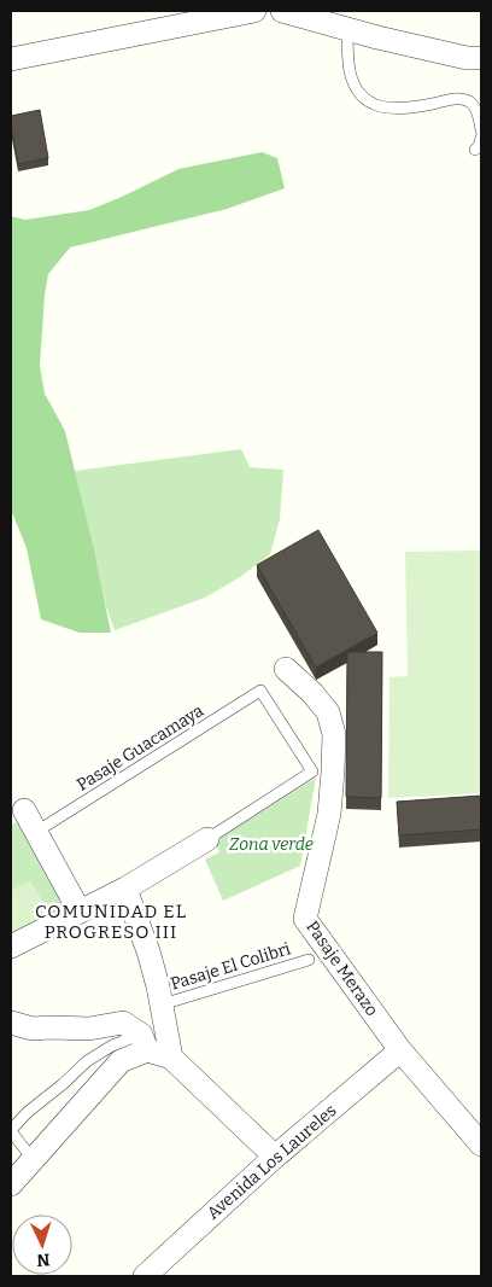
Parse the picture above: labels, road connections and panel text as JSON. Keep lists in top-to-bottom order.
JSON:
{
  "streets": {
    "street": ["Pasaje Merazo", "Avenida Los Laureles"],
    "lane": ["Pasaje Guacamaya", "Pasaje El Colibri"]
  },
  "crossings": [
    ["Pasaje Merazo", "Avenida Los Laureles"]
  ],
  "districts": ["COMUNIDAD EL PROGRESO III"],
  "parks": ["Zona verde"],
  "north": "bottom"
}
